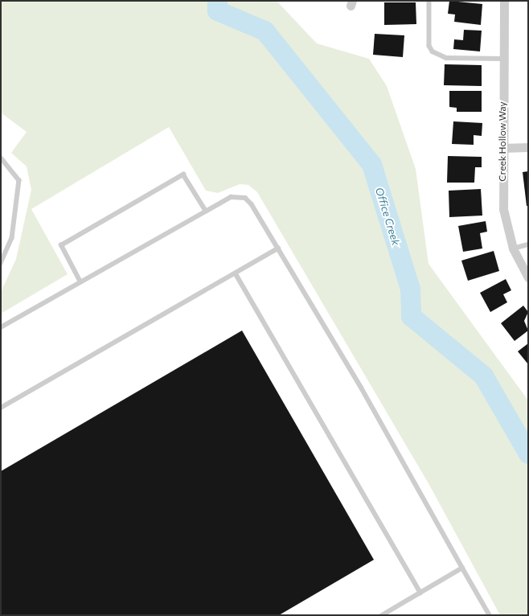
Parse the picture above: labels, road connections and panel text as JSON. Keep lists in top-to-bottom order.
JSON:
{
  "streets": {
    "street": ["Creek Hollow Way"]
  },
  "water": ["Office Creek"]
}
